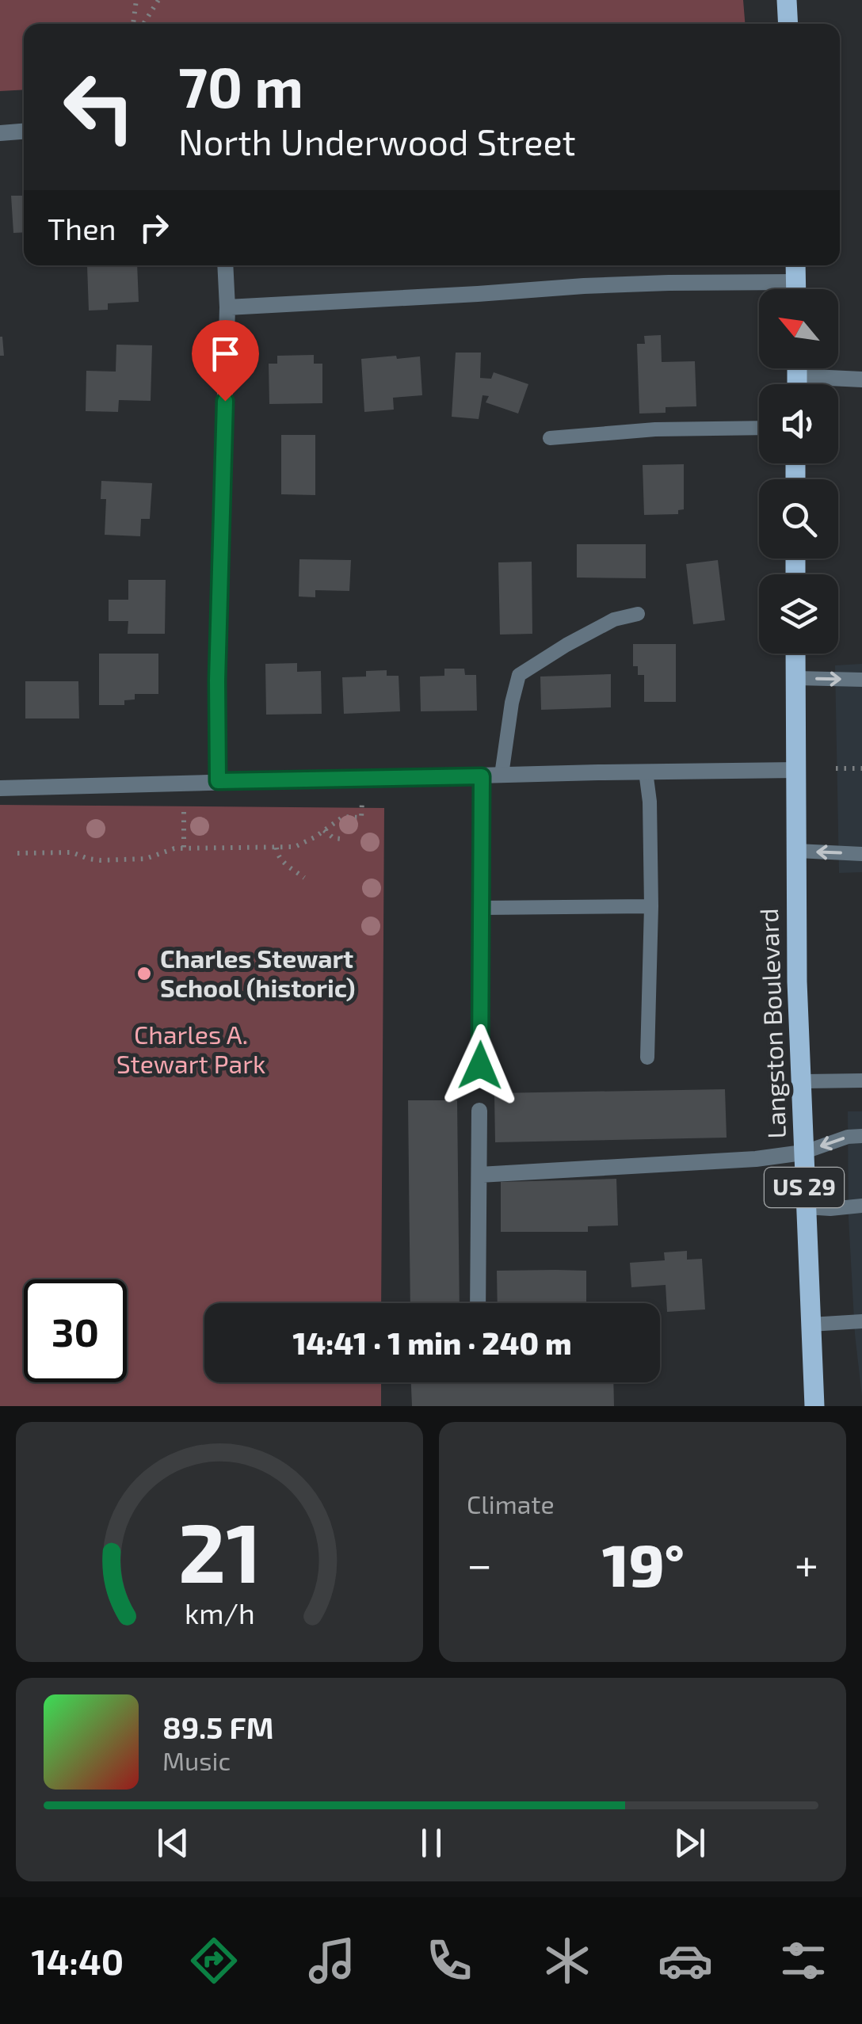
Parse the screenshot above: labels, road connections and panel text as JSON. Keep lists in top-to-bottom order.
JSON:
{
  "streets": {
    "main road": ["Langston Boulevard", "US 29"]
  },
  "parks": ["Charles A. Stewart Park"],
  "places": ["Charles Stewart School (historic)"],
  "north": "top left",
  "page": {
    "turn": ["70 m", "North Underwood Street"],
    "then": "Then",
    "limit": "30",
    "trip": "14:41 · 1 min · 240 m",
    "tile": "Climate",
    "heat": ["−", "19°", "+"],
    "song": ["89.5 FM", "Music"],
    "tabs": "14:40",
    "gauge": ["21", "km/h"]
  }
}
